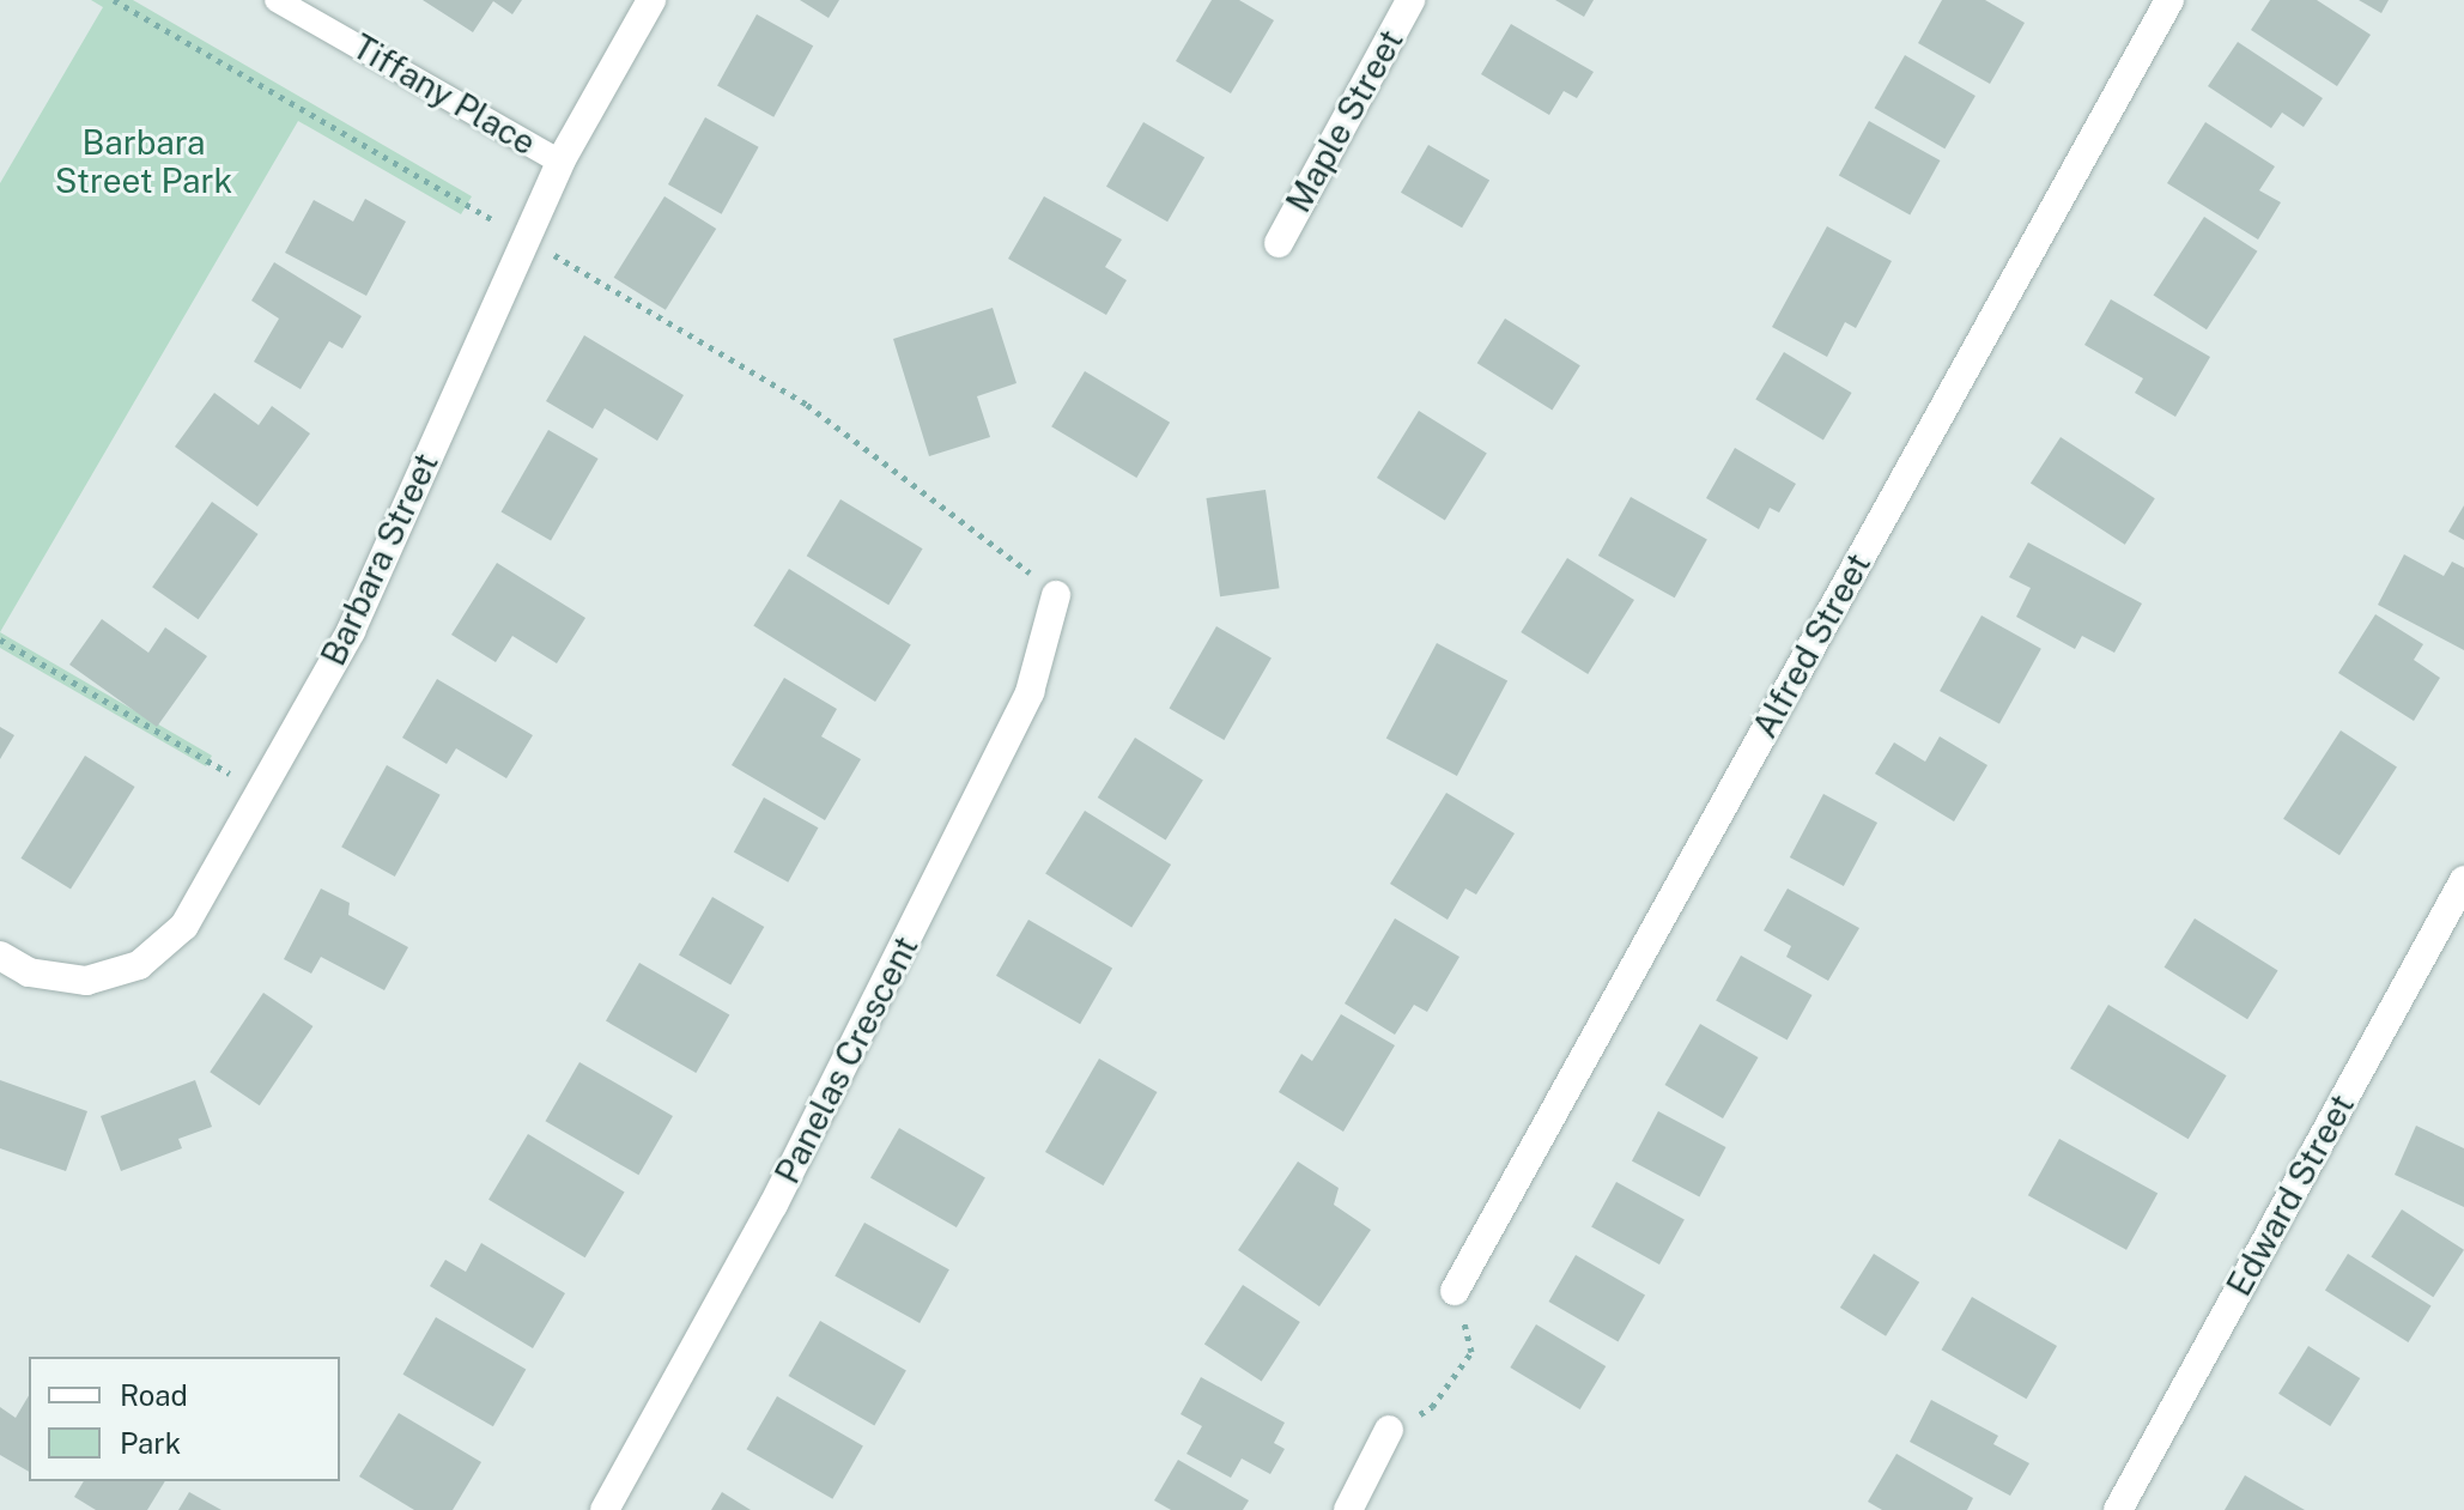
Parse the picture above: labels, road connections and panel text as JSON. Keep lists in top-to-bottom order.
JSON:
{
  "streets": {
    "street": [
      "Maple Street",
      "Barbara Street",
      "Alfred Street",
      "Panelas Crescent",
      "Edward Street"
    ],
    "lane": ["Tiffany Place"]
  },
  "crossings": [
    ["Tiffany Place", "Barbara Street"]
  ],
  "parks": ["Barbara Street Park"],
  "legend": ["Road", "Park"]
}
